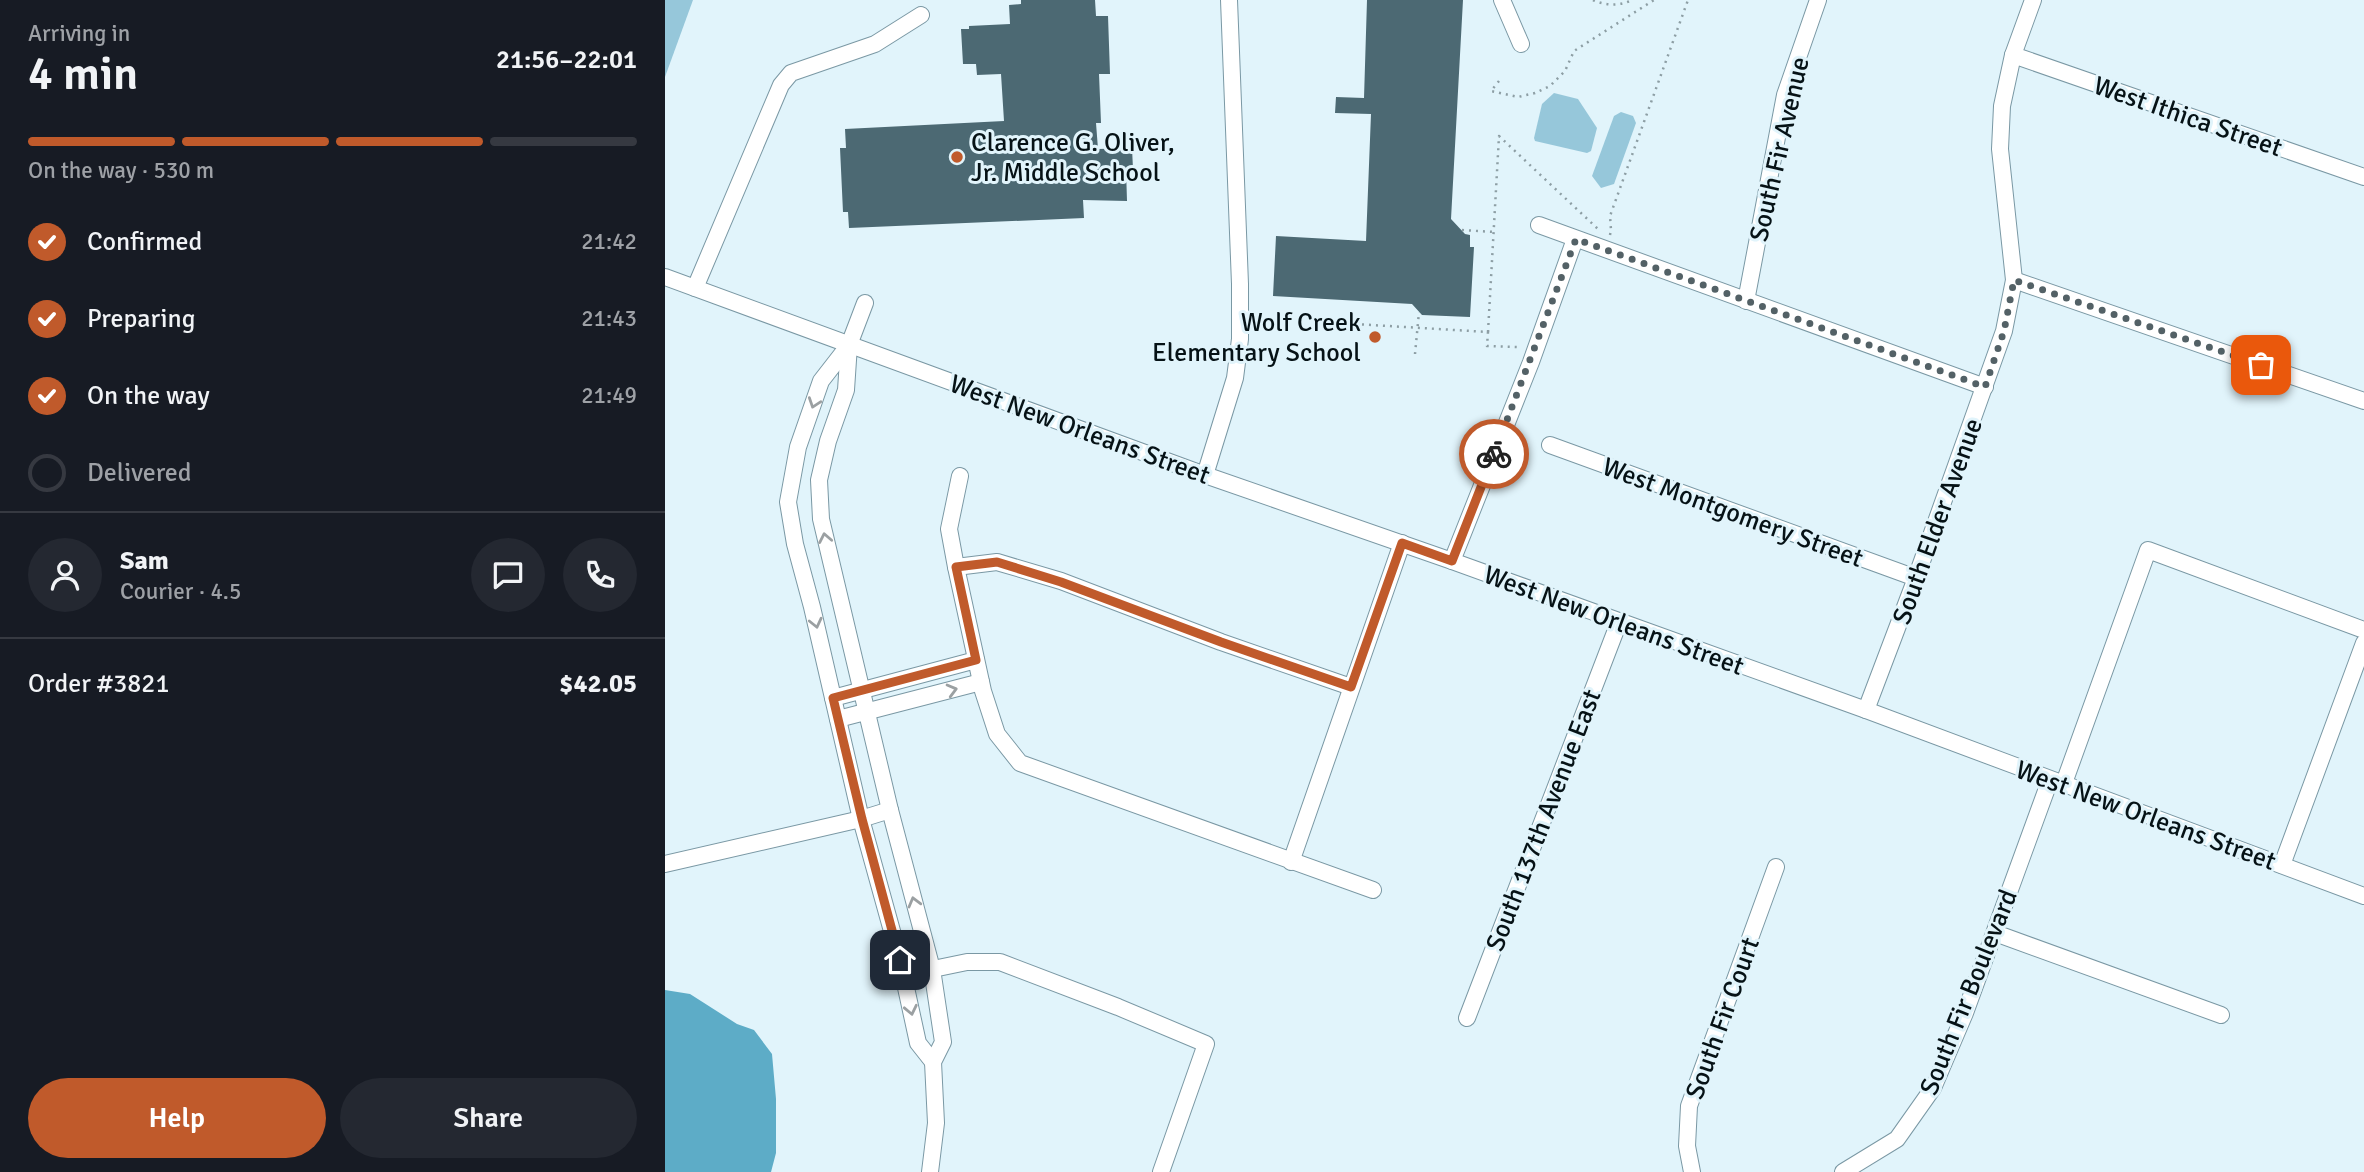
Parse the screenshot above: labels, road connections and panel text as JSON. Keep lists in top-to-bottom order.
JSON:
{
  "streets": {
    "street": [
      "West Ithica Street",
      "South Fir Avenue",
      "West New Orleans Street",
      "West Montgomery Street",
      "South Elder Avenue",
      "South 137th Avenue East",
      "South Fir Boulevard",
      "South Fir Court"
    ]
  },
  "crossings": [
    ["West Ithica Street", "South Elder Avenue"],
    ["West New Orleans Street", "South Elder Avenue"],
    ["West New Orleans Street", "South 137th Avenue East"],
    ["West New Orleans Street", "South Fir Boulevard"],
    ["West Montgomery Street", "South Elder Avenue"]
  ],
  "places": ["Clarence G. Oliver, Jr. Middle School", "Wolf Creek Elementary School"],
  "page": {
    "heading": ["4 min", "Arriving in", "21:56–22:01"],
    "panel": [
      "Sam",
      "Courier · 4.5",
      "Order #3821",
      "$42.05"
    ],
    "bar": "On the way · 530 m",
    "list": [
      ["Confirmed", "21:42"],
      ["Preparing", "21:43"],
      ["On the way", "21:49"],
      "Delivered"
    ],
    "buttons": ["Help", "Share"]
  }
}
